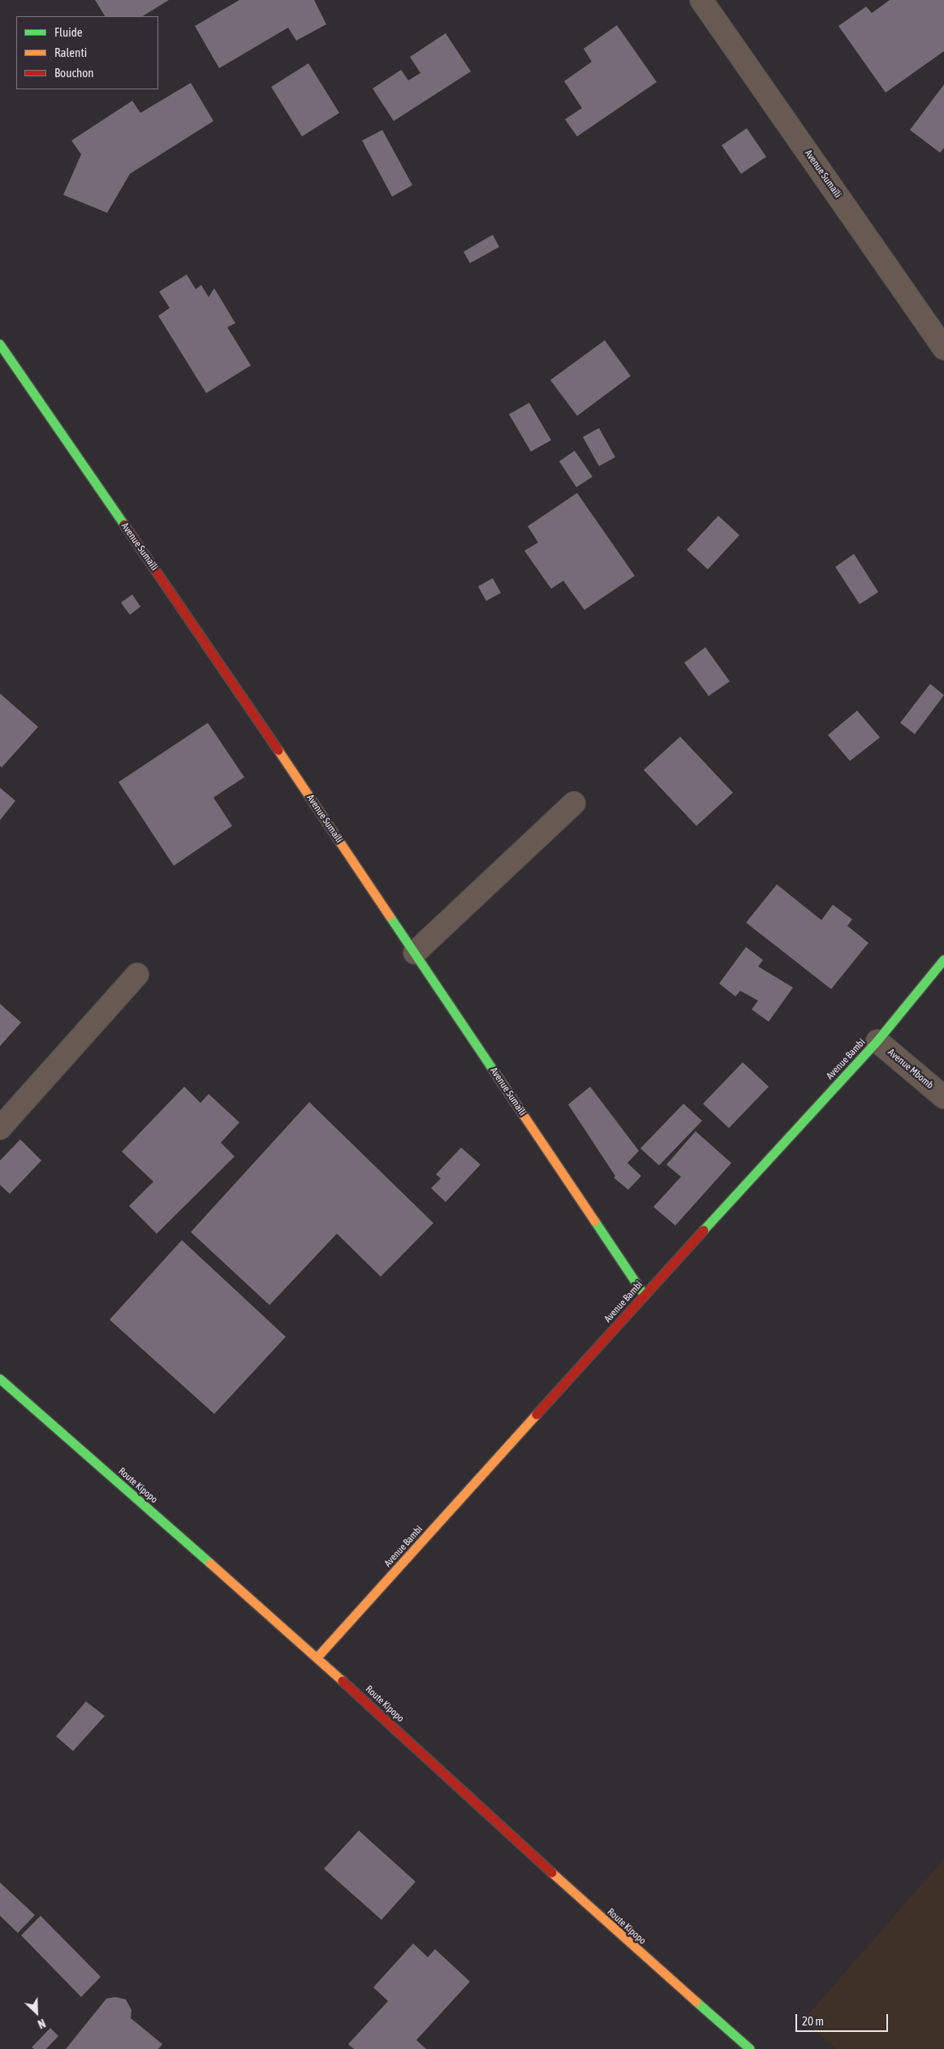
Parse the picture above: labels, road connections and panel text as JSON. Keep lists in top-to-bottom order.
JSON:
{
  "streets": {
    "street": [
      "Avenue Sumaïli",
      "Avenue Bambi",
      "Avenue Mbomb",
      "Route Kipopo"
    ]
  },
  "crossings": [
    ["Avenue Sumaïli", "Avenue Bambi"],
    ["Avenue Bambi", "Avenue Mbomb"],
    ["Avenue Bambi", "Route Kipopo"]
  ],
  "legend": ["Fluide", "Ralenti", "Bouchon"],
  "scale_bar": "20 m",
  "north": "bottom right"
}
